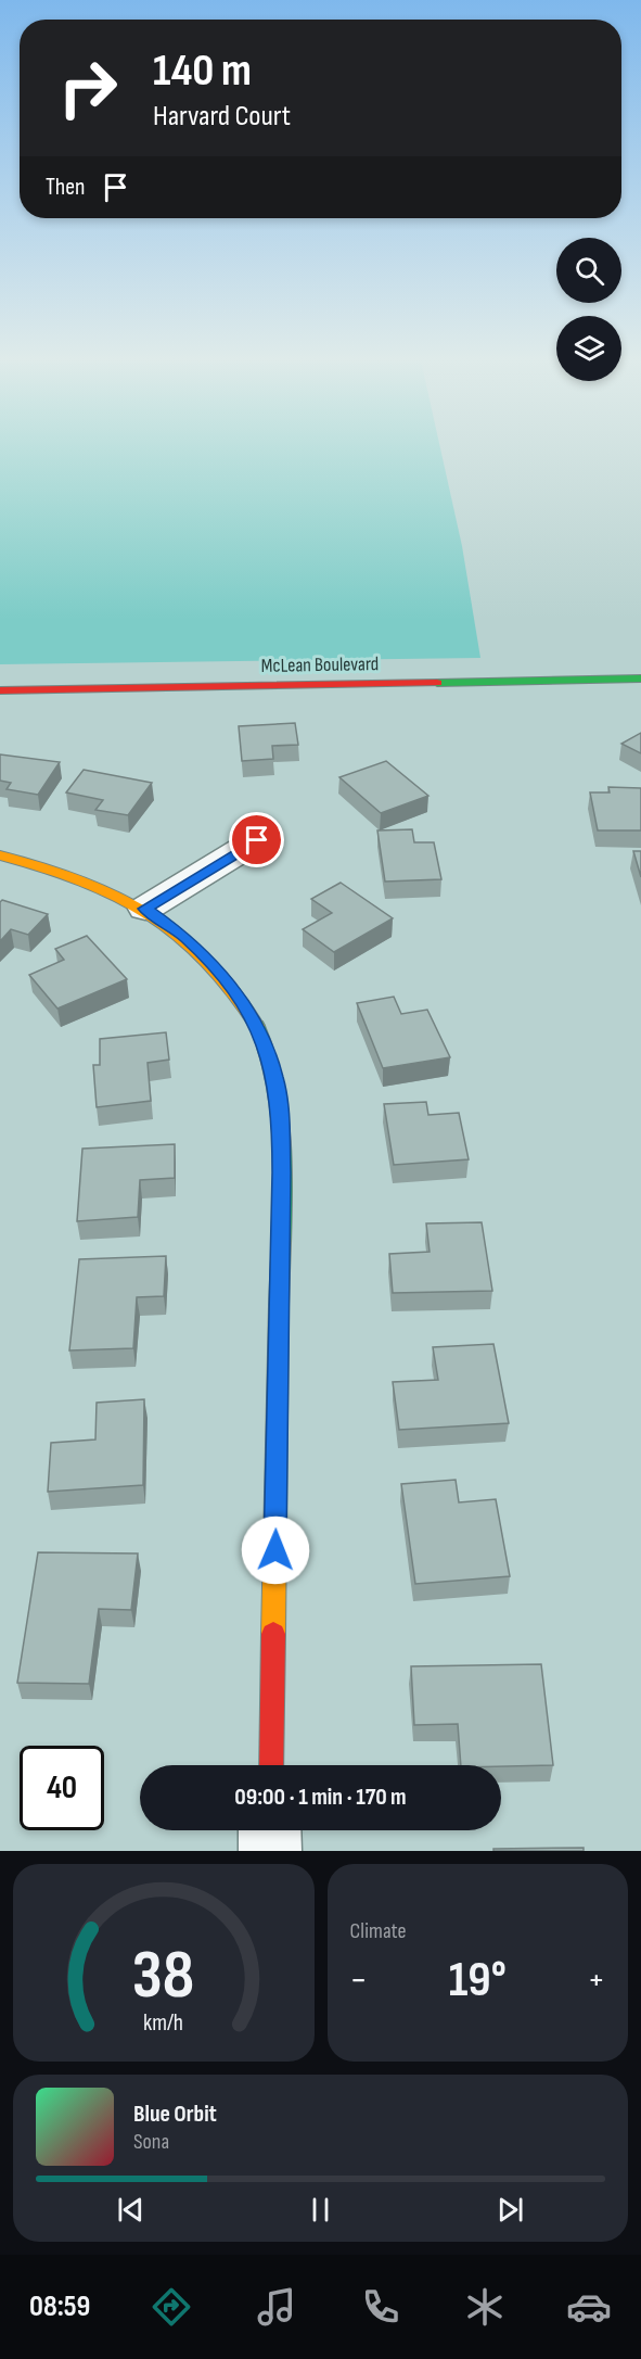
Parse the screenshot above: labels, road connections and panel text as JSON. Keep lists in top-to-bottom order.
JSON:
{
  "streets": {
    "street": ["McLean Boulevard"]
  },
  "page": {
    "turn": ["140 m", "Harvard Court"],
    "then": "Then",
    "limit": "40",
    "trip": "09:00 · 1 min · 170 m",
    "tile": "Climate",
    "heat": ["−", "19°", "+"],
    "song": ["Blue Orbit", "Sona"],
    "tabs": "08:59",
    "gauge": ["38", "km/h"]
  }
}
